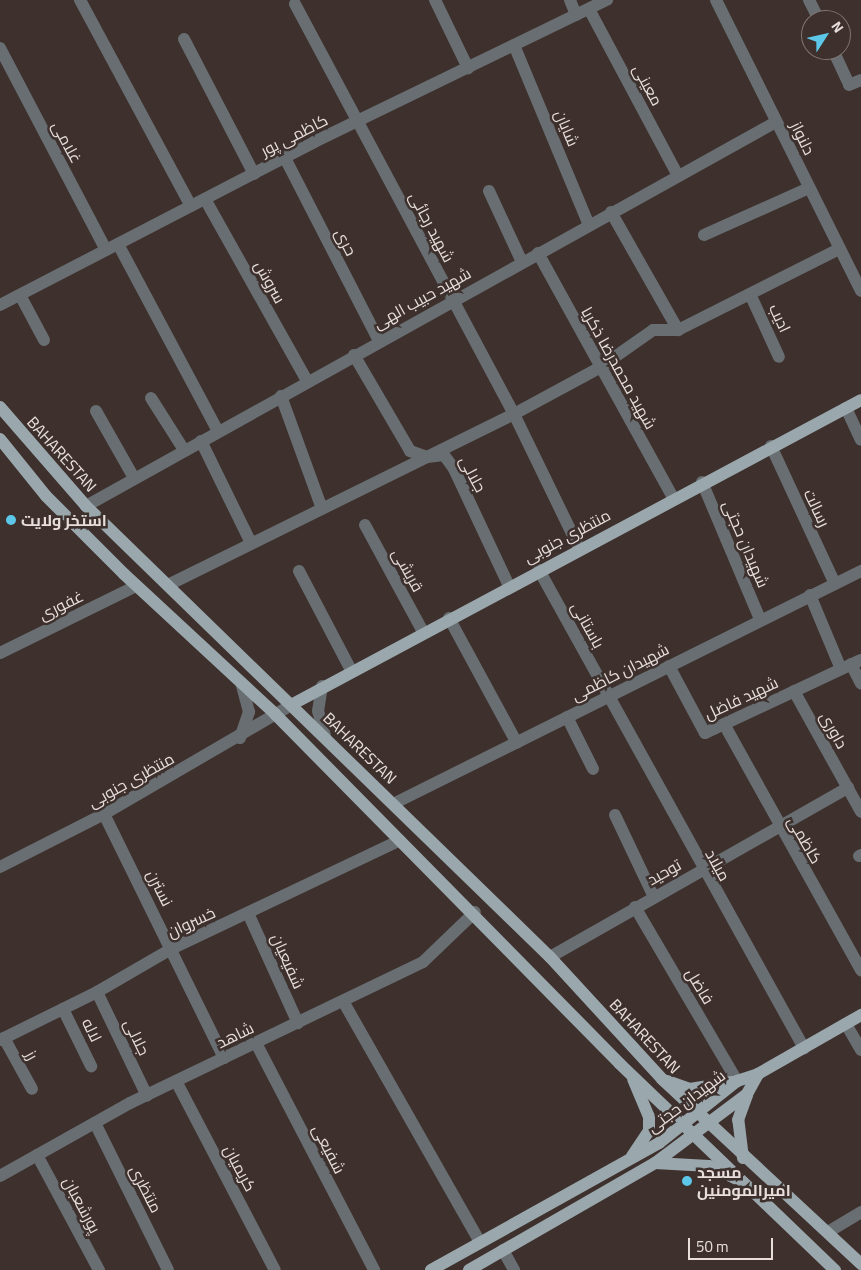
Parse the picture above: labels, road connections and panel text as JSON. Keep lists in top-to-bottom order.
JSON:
{
  "streets": {
    "main road": ["BAHARESTAN", "منتظری جنوبی", "شهیدان حجتی"],
    "street": [
      "معینی",
      "شایان",
      "کاظمی پور",
      "دلنواز",
      "غلامی",
      "شهید رجائی",
      "حری",
      "سروش",
      "شهید حبیب الهی",
      "ادیب",
      "شهید محمدرضا ذکریا",
      "جلالی",
      "رسالت",
      "قریشی",
      "غفوری",
      "باستانی",
      "شهیدان کاظمی",
      "شهید فاضل",
      "داوری",
      "کاظمی",
      "میلاد",
      "توحید",
      "نسترن",
      "خسروان",
      "شفیعیان",
      "فاضل",
      "لاله",
      "شاهد",
      "رز",
      "شفیعی",
      "کریمیان",
      "منتظری",
      "پورشعبان"
    ]
  },
  "crossings": [
    ["معینی", "کاظمی پور"],
    ["معینی", "شهید حبیب الهی"],
    ["شایان", "کاظمی پور"],
    ["شایان", "شهید حبیب الهی"],
    ["کاظمی پور", "غلامی"],
    ["کاظمی پور", "شهید رجائی"],
    ["کاظمی پور", "حری"],
    ["کاظمی پور", "سروش"],
    ["دلنواز", "شهید حبیب الهی"],
    ["شهید رجائی", "شهید حبیب الهی"],
    ["شهید رجائی", "منتظری جنوبی"],
    ["حری", "شهید حبیب الهی"],
    ["سروش", "شهید حبیب الهی"],
    ["شهید حبیب الهی", "شهید محمدرضا ذکریا"],
    ["شهید حبیب الهی", "BAHARESTAN"],
    ["شهید حبیب الهی", "جلالی"],
    ["شهید محمدرضا ذکریا", "منتظری جنوبی"],
    ["BAHARESTAN", "منتظری جنوبی"],
    ["BAHARESTAN", "شهیدان حجتی"],
    ["BAHARESTAN", "غفوری"],
    ["BAHARESTAN", "شهیدان کاظمی"],
    ["BAHARESTAN", "توحید"],
    ["BAHARESTAN", "خسروان"],
    ["BAHARESTAN", "شاهد"],
    ["جلالی", "منتظری جنوبی"],
    ["جلالی", "خسروان"],
    ["جلالی", "شاهد"],
    ["رسالت", "منتظری جنوبی"],
    ["رسالت", "شهیدان کاظمی"],
    ["منتظری جنوبی", "شهیدان حجتی"],
    ["منتظری جنوبی", "قریشی"],
    ["منتظری جنوبی", "باستانی"],
    ["منتظری جنوبی", "نسترن"],
    ["شهیدان حجتی", "شهیدان کاظمی"],
    ["شهیدان حجتی", "فاضل"],
    ["باستانی", "شهیدان کاظمی"],
    ["باستانی", "میلاد"],
    ["شهیدان کاظمی", "شهید فاضل"],
    ["شهیدان کاظمی", "میلاد"],
    ["شهید فاضل", "داوری"],
    ["شهید فاضل", "کاظمی"],
    ["داوری", "توحید"],
    ["کاظمی", "توحید"],
    ["میلاد", "توحید"],
    ["توحید", "فاضل"],
    ["نسترن", "خسروان"],
    ["نسترن", "شاهد"],
    ["خسروان", "شفیعیان"],
    ["خسروان", "لاله"],
    ["خسروان", "رز"],
    ["شفیعیان", "شاهد"],
    ["شاهد", "شفیعی"],
    ["شاهد", "کریمیان"],
    ["شاهد", "منتظری"],
    ["شاهد", "پورشعبان"]
  ],
  "places": ["استخر ولایت", "مسجد امیرالمومنین"],
  "scale_bar": "50 m",
  "north": "top right"
}
